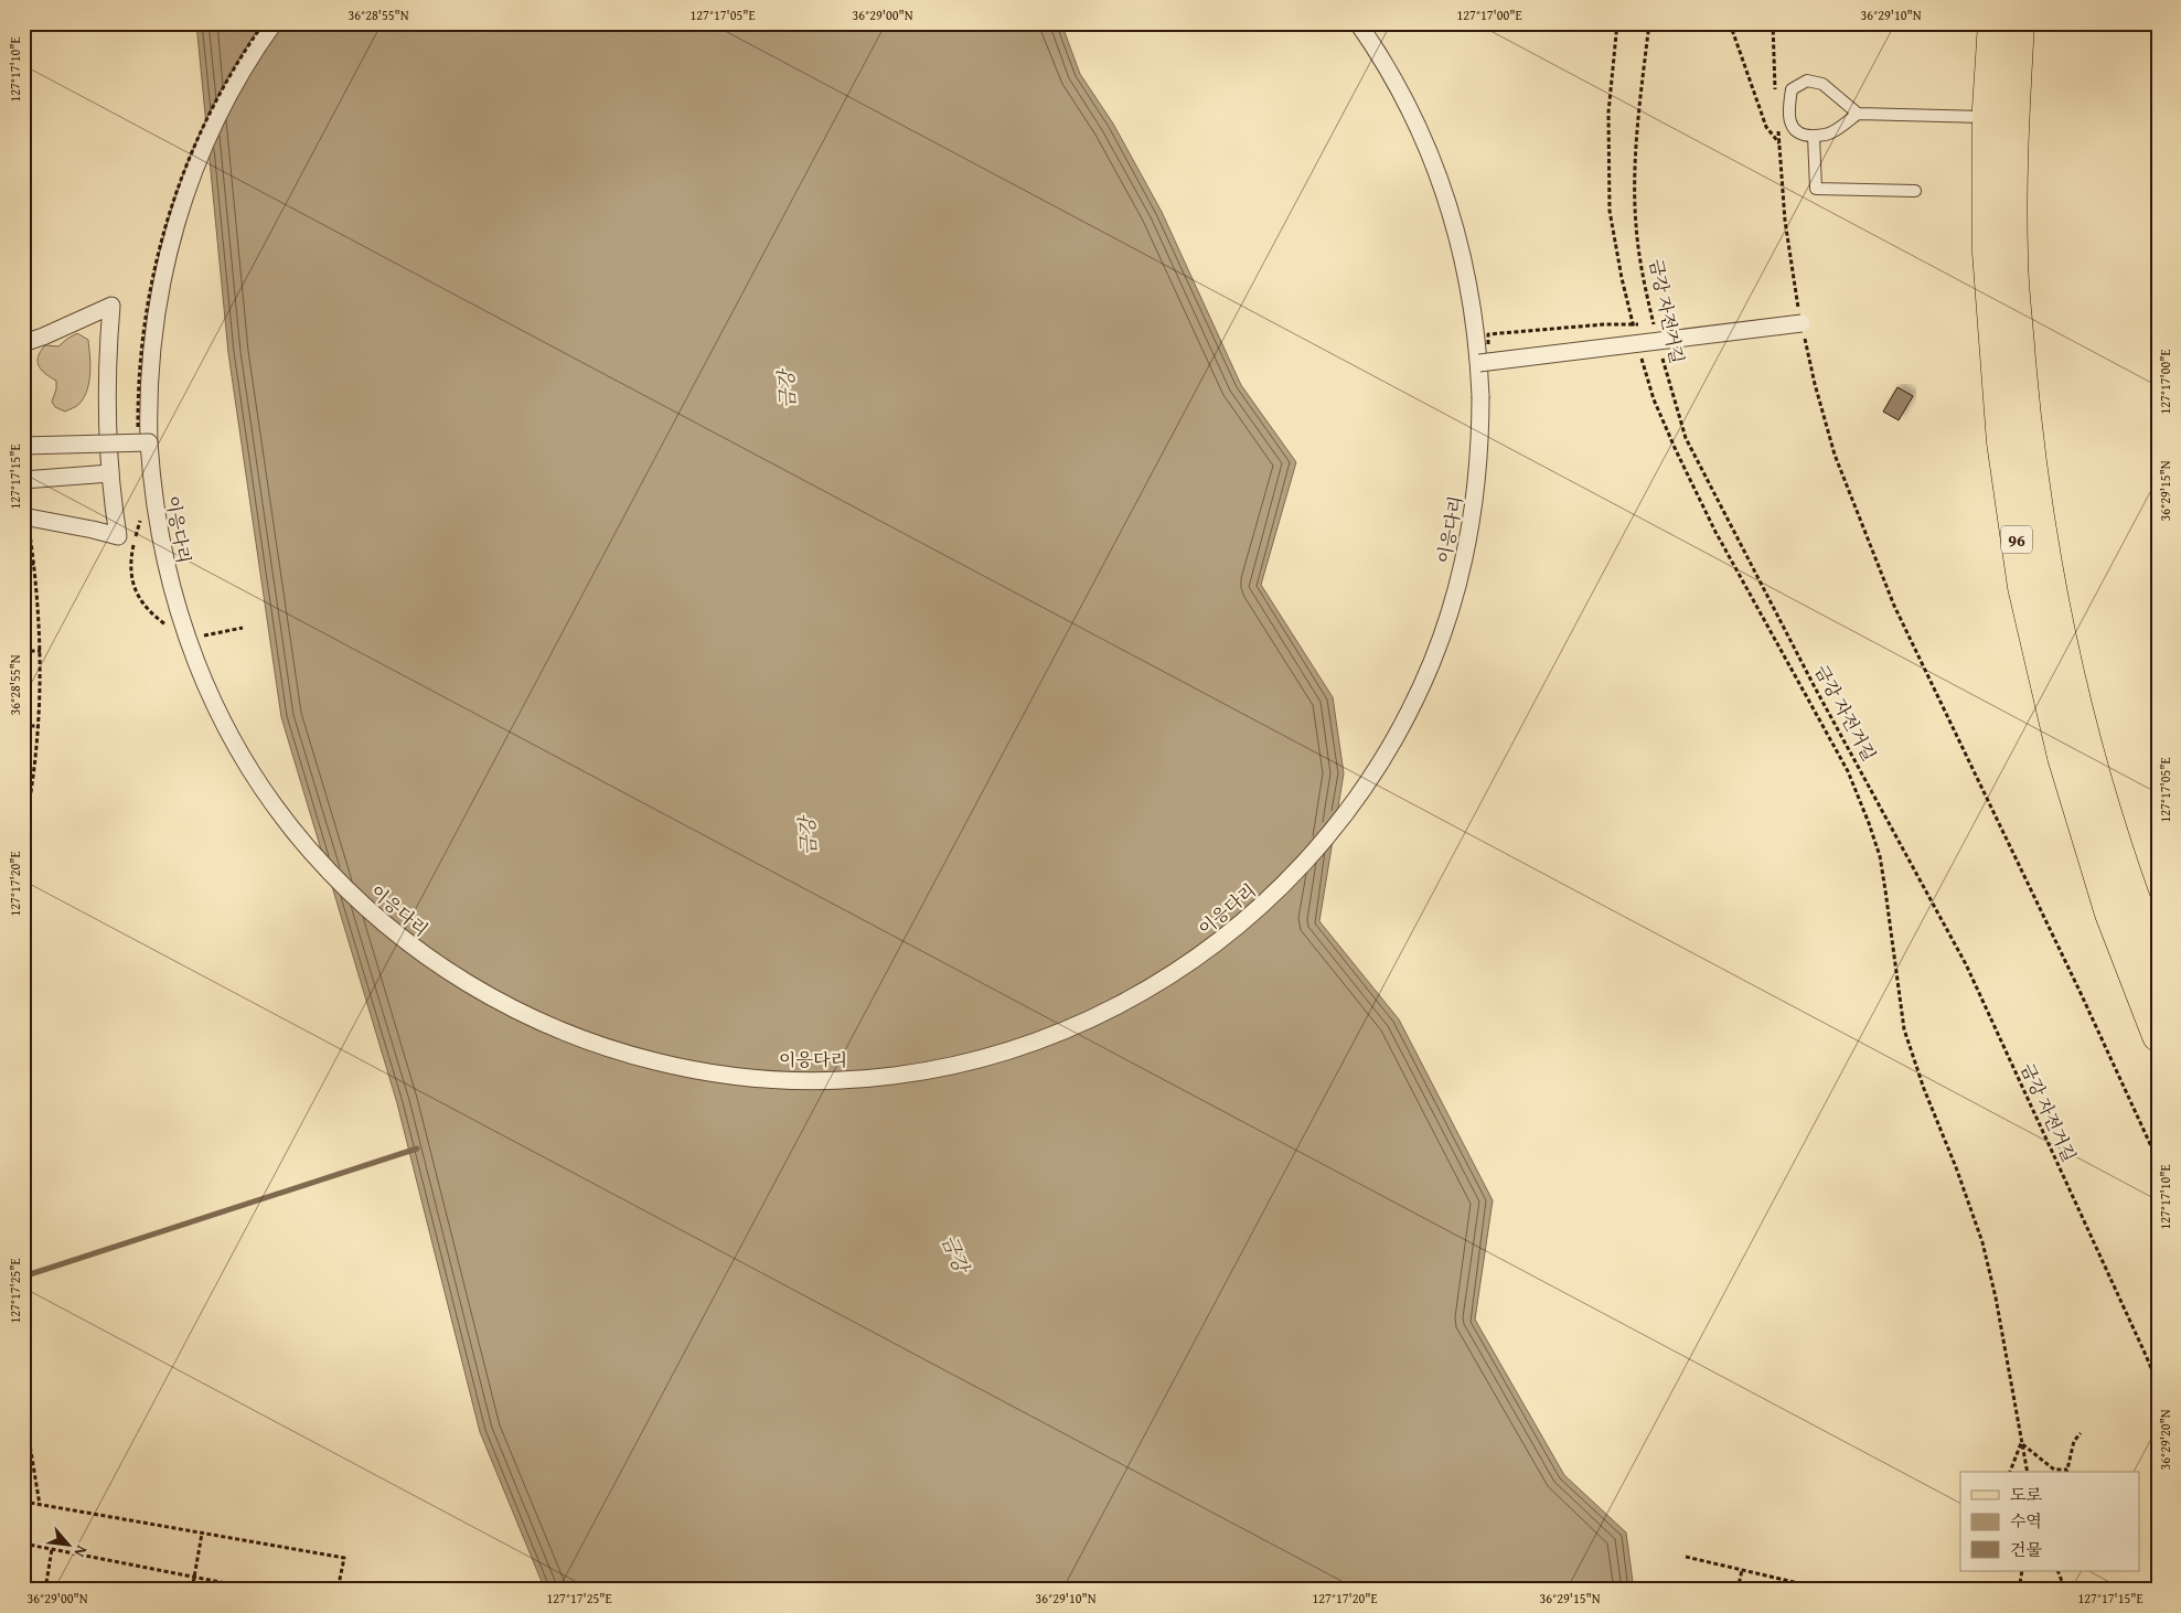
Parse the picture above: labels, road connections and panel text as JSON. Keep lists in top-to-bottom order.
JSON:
{
  "streets": {
    "main road": ["96"],
    "street": ["이응다리"],
    "path": ["금강 자전거길"]
  },
  "water": ["금강"],
  "legend": ["도로", "수역", "건물"],
  "north": "bottom right",
  "coordinates": [
    "36°28'55\"N",
    "127°17'05\"E",
    "36°29'00\"N",
    "127°17'00\"E",
    "36°29'10\"N",
    "127°17'10\"E",
    "127°17'15\"E",
    "36°29'15\"N",
    "127°17'20\"E",
    "127°17'25\"E",
    "36°29'20\"N"
  ]
}
